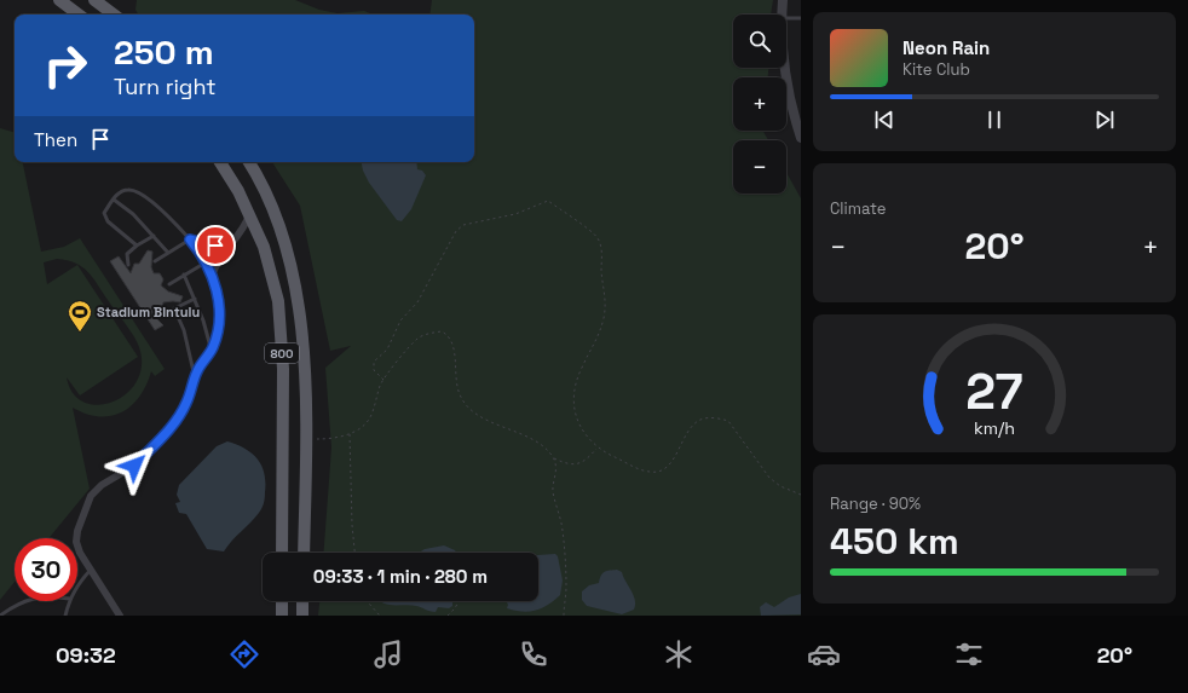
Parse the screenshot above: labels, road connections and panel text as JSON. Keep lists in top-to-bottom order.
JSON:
{
  "streets": {
    "main road": ["800"]
  },
  "places": {
    "sports": ["Stadium Bintulu"]
  },
  "page": {
    "map_buttons": ["+", "−"],
    "turn": ["250 m", "Turn right"],
    "song": ["Neon Rain", "Kite Club"],
    "then": "Then",
    "tile": [
      "Climate",
      ["Range · 90%", "450 km"]
    ],
    "heat": ["−", "20°", "+"],
    "limit": "30",
    "trip": "09:33 · 1 min · 280 m",
    "tabs": ["09:32", "20°"],
    "gauge": ["27", "km/h"]
  }
}
